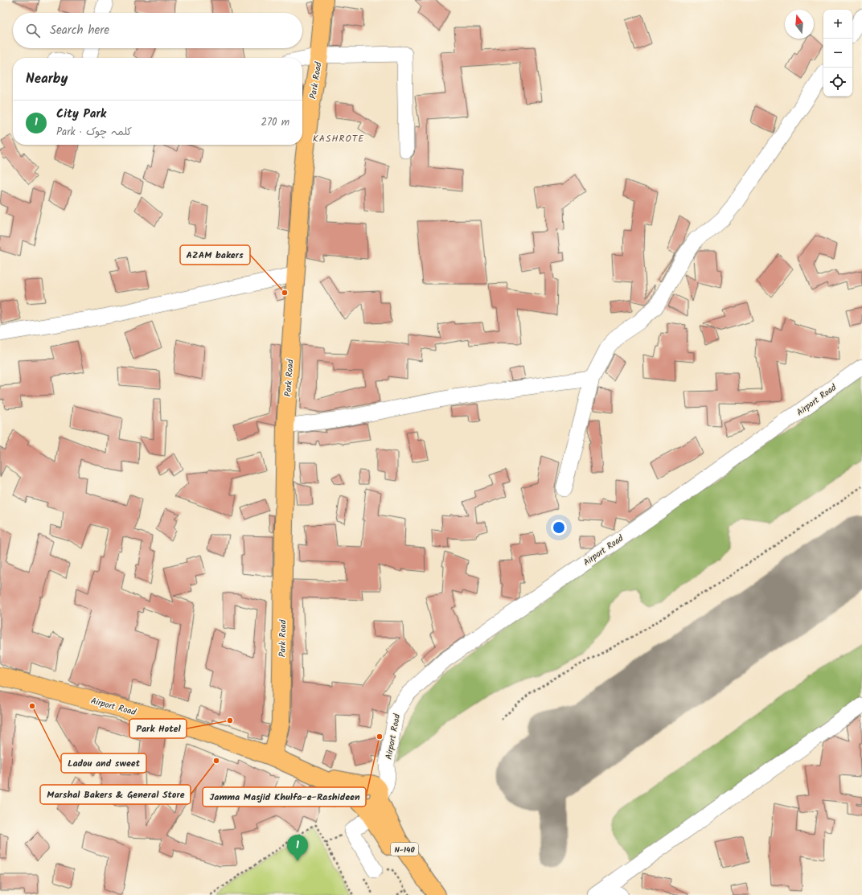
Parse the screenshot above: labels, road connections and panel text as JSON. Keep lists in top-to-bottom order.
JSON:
{
  "streets": {
    "main road": ["Park Road", "Airport Road", "N-140"]
  },
  "crossings": [
    ["Park Road", "Airport Road"],
    ["Airport Road", "N-140"]
  ],
  "districts": ["KASHROTE"],
  "places": [
    "AZAM bakers",
    "Ladou and sweet",
    "Park Hotel",
    "Jamma Masjid Khulfa-e-Rashideen",
    "Marshal Bakers & General Store"
  ],
  "north": "top",
  "page": {
    "map_buttons": ["+", "−"],
    "search": "Search here",
    "heading": "Nearby",
    "list": [
      {
        "mark": "1",
        "name": "City Park",
        "note": "Park · کلمہ چوک",
        "value": "270 m"
      }
    ],
    "pins": "1"
  }
}
